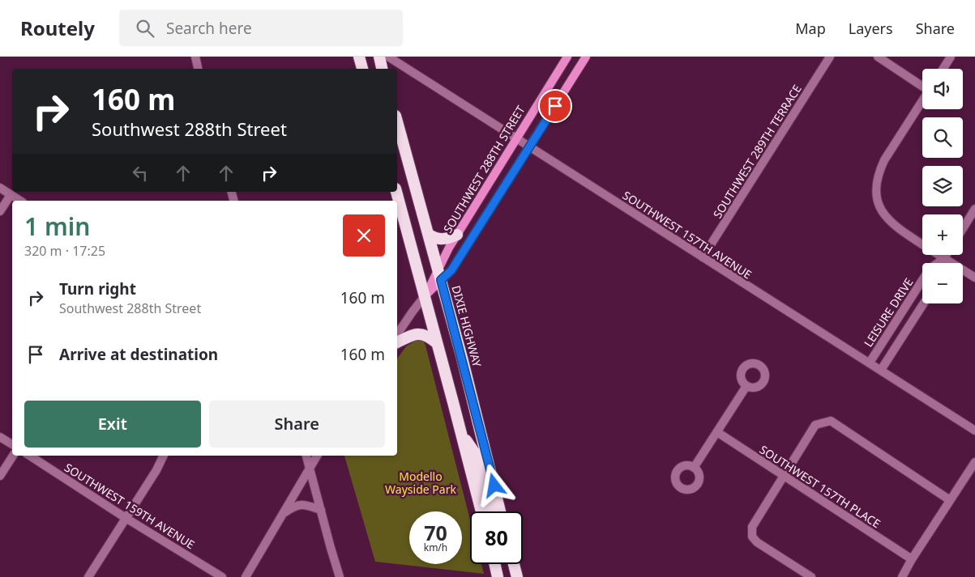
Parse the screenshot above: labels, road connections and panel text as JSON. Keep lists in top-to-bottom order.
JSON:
{
  "streets": {
    "highway": ["DIXIE HIGHWAY"],
    "main road": ["SOUTHWEST 288TH STREET"],
    "street": [
      "SOUTHWEST 289TH TERRACE",
      "SOUTHWEST 157TH AVENUE",
      "LEISURE DRIVE",
      "SOUTHWEST 157TH PLACE",
      "SOUTHWEST 159TH AVENUE"
    ]
  },
  "crossings": [
    ["SOUTHWEST 289TH TERRACE", "SOUTHWEST 157TH AVENUE"],
    ["SOUTHWEST 288TH STREET", "SOUTHWEST 157TH AVENUE"],
    ["SOUTHWEST 288TH STREET", "DIXIE HIGHWAY"],
    ["SOUTHWEST 157TH AVENUE", "LEISURE DRIVE"]
  ],
  "parks": ["Modello Wayside Park"],
  "page": {
    "header": "Routely",
    "search": "Search here",
    "nav": ["Map", "Layers", "Share"],
    "map_buttons": ["+", "−"],
    "turn": ["160 m", "Southwest 288th Street"],
    "heading": ["1 min", "320 m · 17:25"],
    "list": [
      {
        "name": "Turn right",
        "note": "Southwest 288th Street",
        "value": "160 m"
      },
      {
        "name": "Arrive at destination",
        "value": "160 m"
      }
    ],
    "buttons": ["Exit", "Share"],
    "speed": "70 km/h",
    "limit": "80"
  }
}
